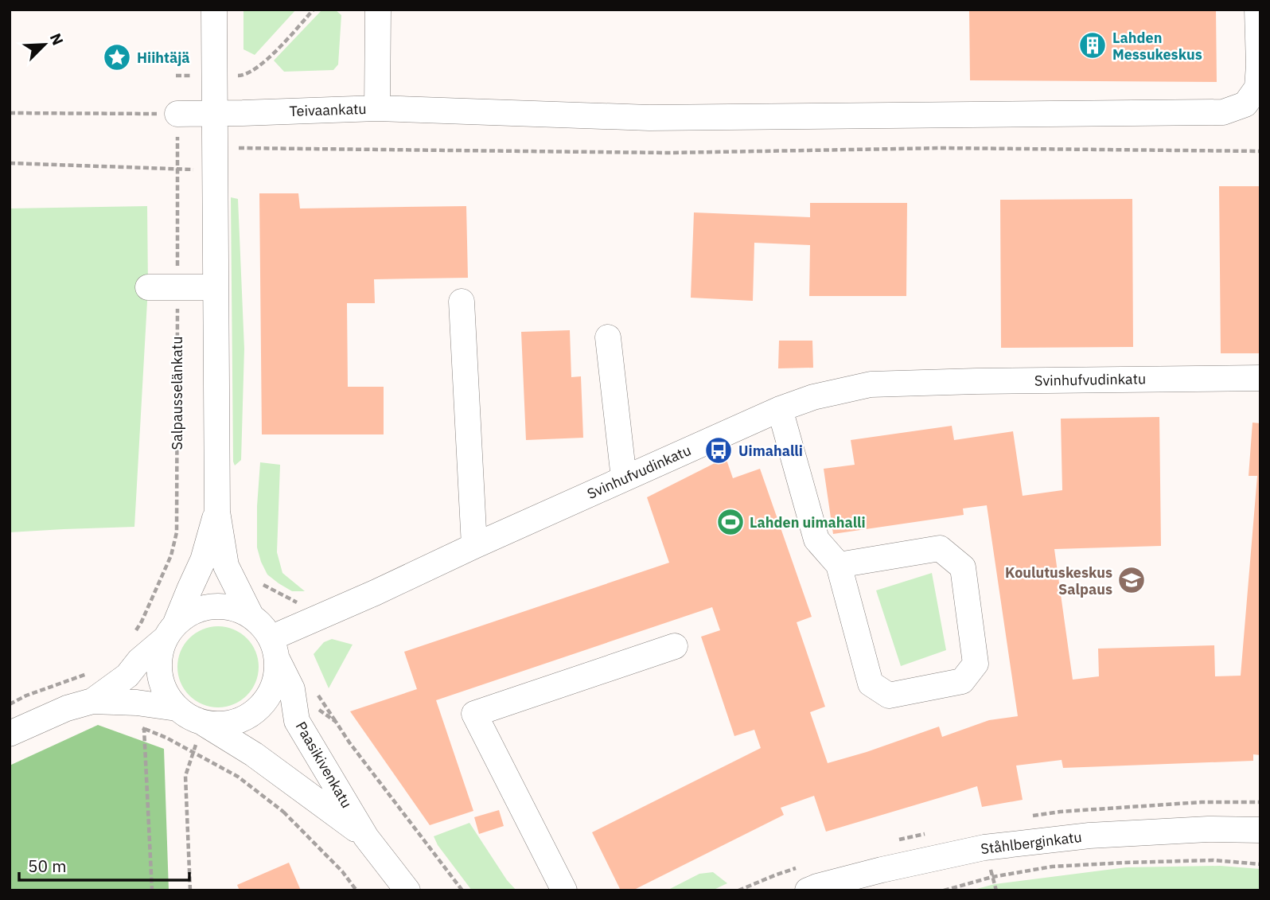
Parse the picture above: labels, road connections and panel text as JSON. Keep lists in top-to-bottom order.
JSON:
{
  "streets": {
    "street": [
      "Teivaankatu",
      "Svinhufvudinkatu",
      "Paasikivenkatu",
      "Ståhlberginkatu"
    ],
    "path": ["Salpausselänkatu"]
  },
  "crossings": [
    ["Teivaankatu", "Salpausselänkatu"],
    ["Svinhufvudinkatu", "Paasikivenkatu"]
  ],
  "places": {
    "building": ["Lahden Messukeskus"],
    "place": ["Hiihtäjä"],
    "bus stop": ["Uimahalli"],
    "sports": ["Lahden uimahalli"],
    "school or university": ["Koulutuskeskus Salpaus"]
  },
  "scale_bar": "50 m",
  "north": "top right"
}
